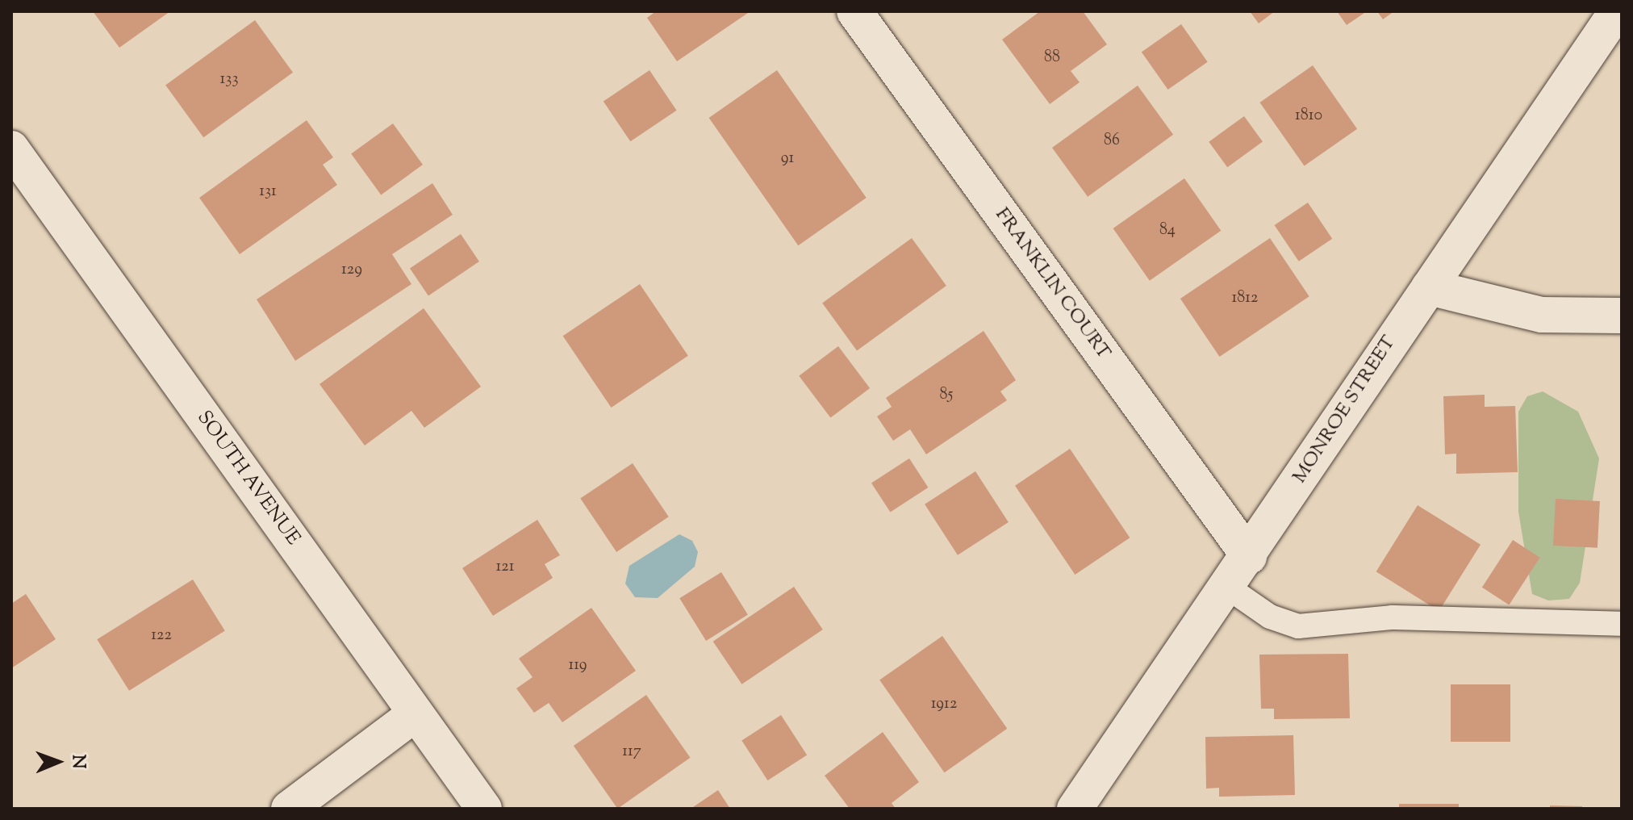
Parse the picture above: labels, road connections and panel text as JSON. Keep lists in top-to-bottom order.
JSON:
{
  "streets": {
    "street": ["FRANKLIN COURT", "MONROE STREET", "SOUTH AVENUE"]
  },
  "crossings": [
    ["FRANKLIN COURT", "MONROE STREET"]
  ],
  "house_numbers": [
    "88",
    "133",
    "1810",
    "86",
    "91",
    "131",
    "84",
    "129",
    "1812",
    "85",
    "121",
    "122",
    "119",
    "1912",
    "117"
  ],
  "north": "right"
}
